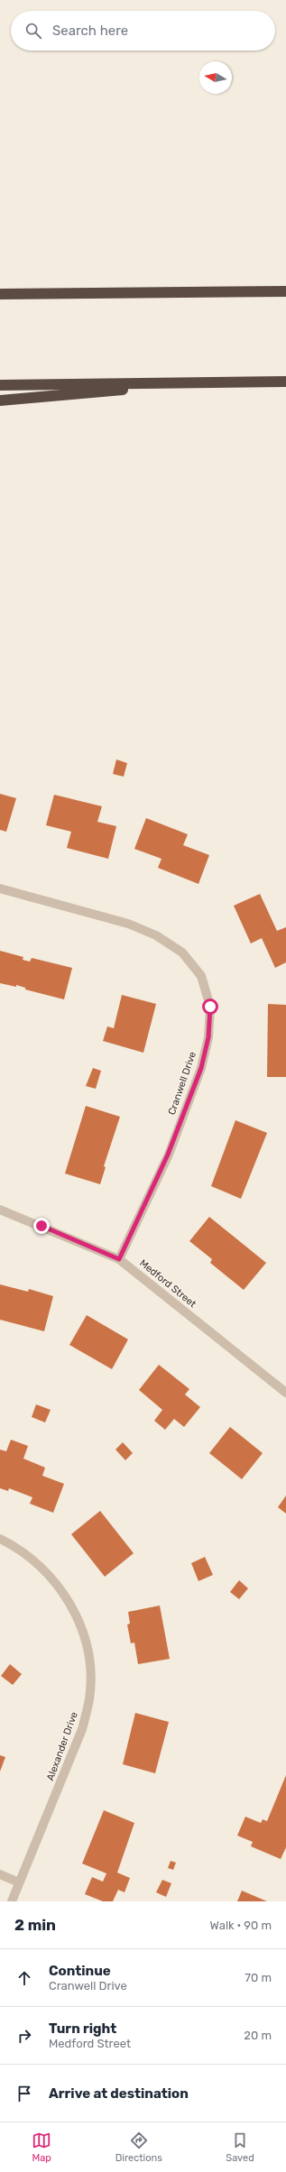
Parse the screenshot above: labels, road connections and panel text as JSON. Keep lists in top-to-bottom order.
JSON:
{
  "streets": {
    "street": ["Cranwell Drive", "Medford Street", "Alexander Drive"]
  },
  "crossings": [
    ["Cranwell Drive", "Medford Street"]
  ],
  "north": "left",
  "page": {
    "search": "Search here",
    "heading": ["2 min", "Walk · 90 m"],
    "list": [
      ["Continue", "Cranwell Drive", "70 m"],
      ["Turn right", "Medford Street", "20 m"],
      "Arrive at destination"
    ],
    "nav": ["Map", "Directions", "Saved"]
  }
}
